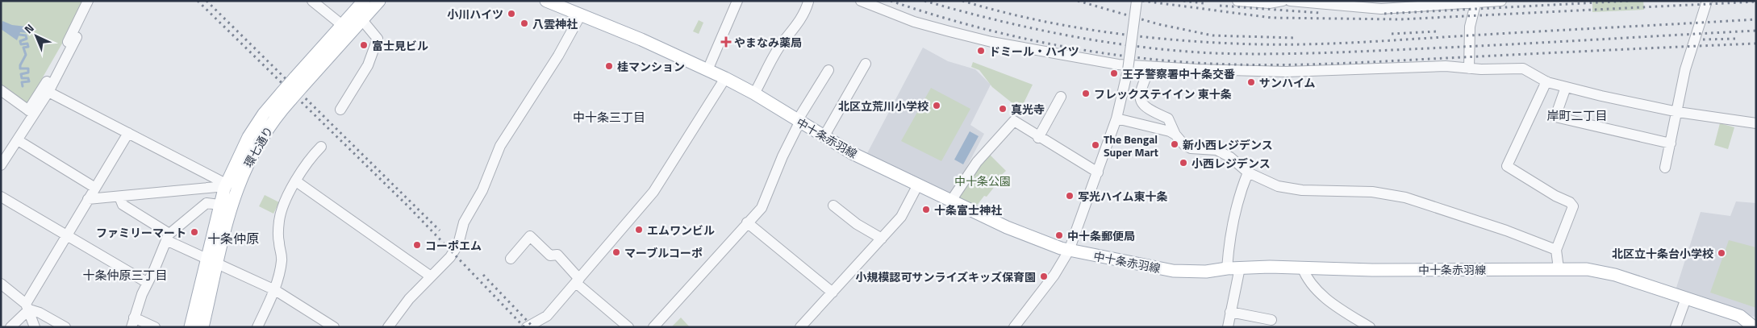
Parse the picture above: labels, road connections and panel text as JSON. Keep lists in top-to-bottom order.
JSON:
{
  "streets": {
    "main road": ["中十条赤羽線", "環七通り"]
  },
  "districts": [
    "岸町二丁目",
    "中十条三丁目",
    "十条仲原",
    "十条仲原三丁目"
  ],
  "parks": ["中十条公園"],
  "places": {
    "other": [
      "小川ハイツ",
      "八雲神社",
      "富士見ビル",
      "ドミール・ハイツ",
      "桂マンション",
      "王子警察署中十条交番",
      "サンハイム",
      "フレックステイイン 東十条",
      "北区立荒川小学校",
      "真光寺",
      "新小西レジデンス",
      "The Bengal Super Mart",
      "小西レジデンス",
      "写光ハイム東十条",
      "十条富士神社",
      "エムワンビル",
      "ファミリーマート",
      "中十条郵便局",
      "コーポエム",
      "マーブルコーポ",
      "北区立十条台小学校",
      "小規模認可サンライズキッズ保育園"
    ],
    "health": ["やまなみ薬局"]
  },
  "north": "top left"
}
